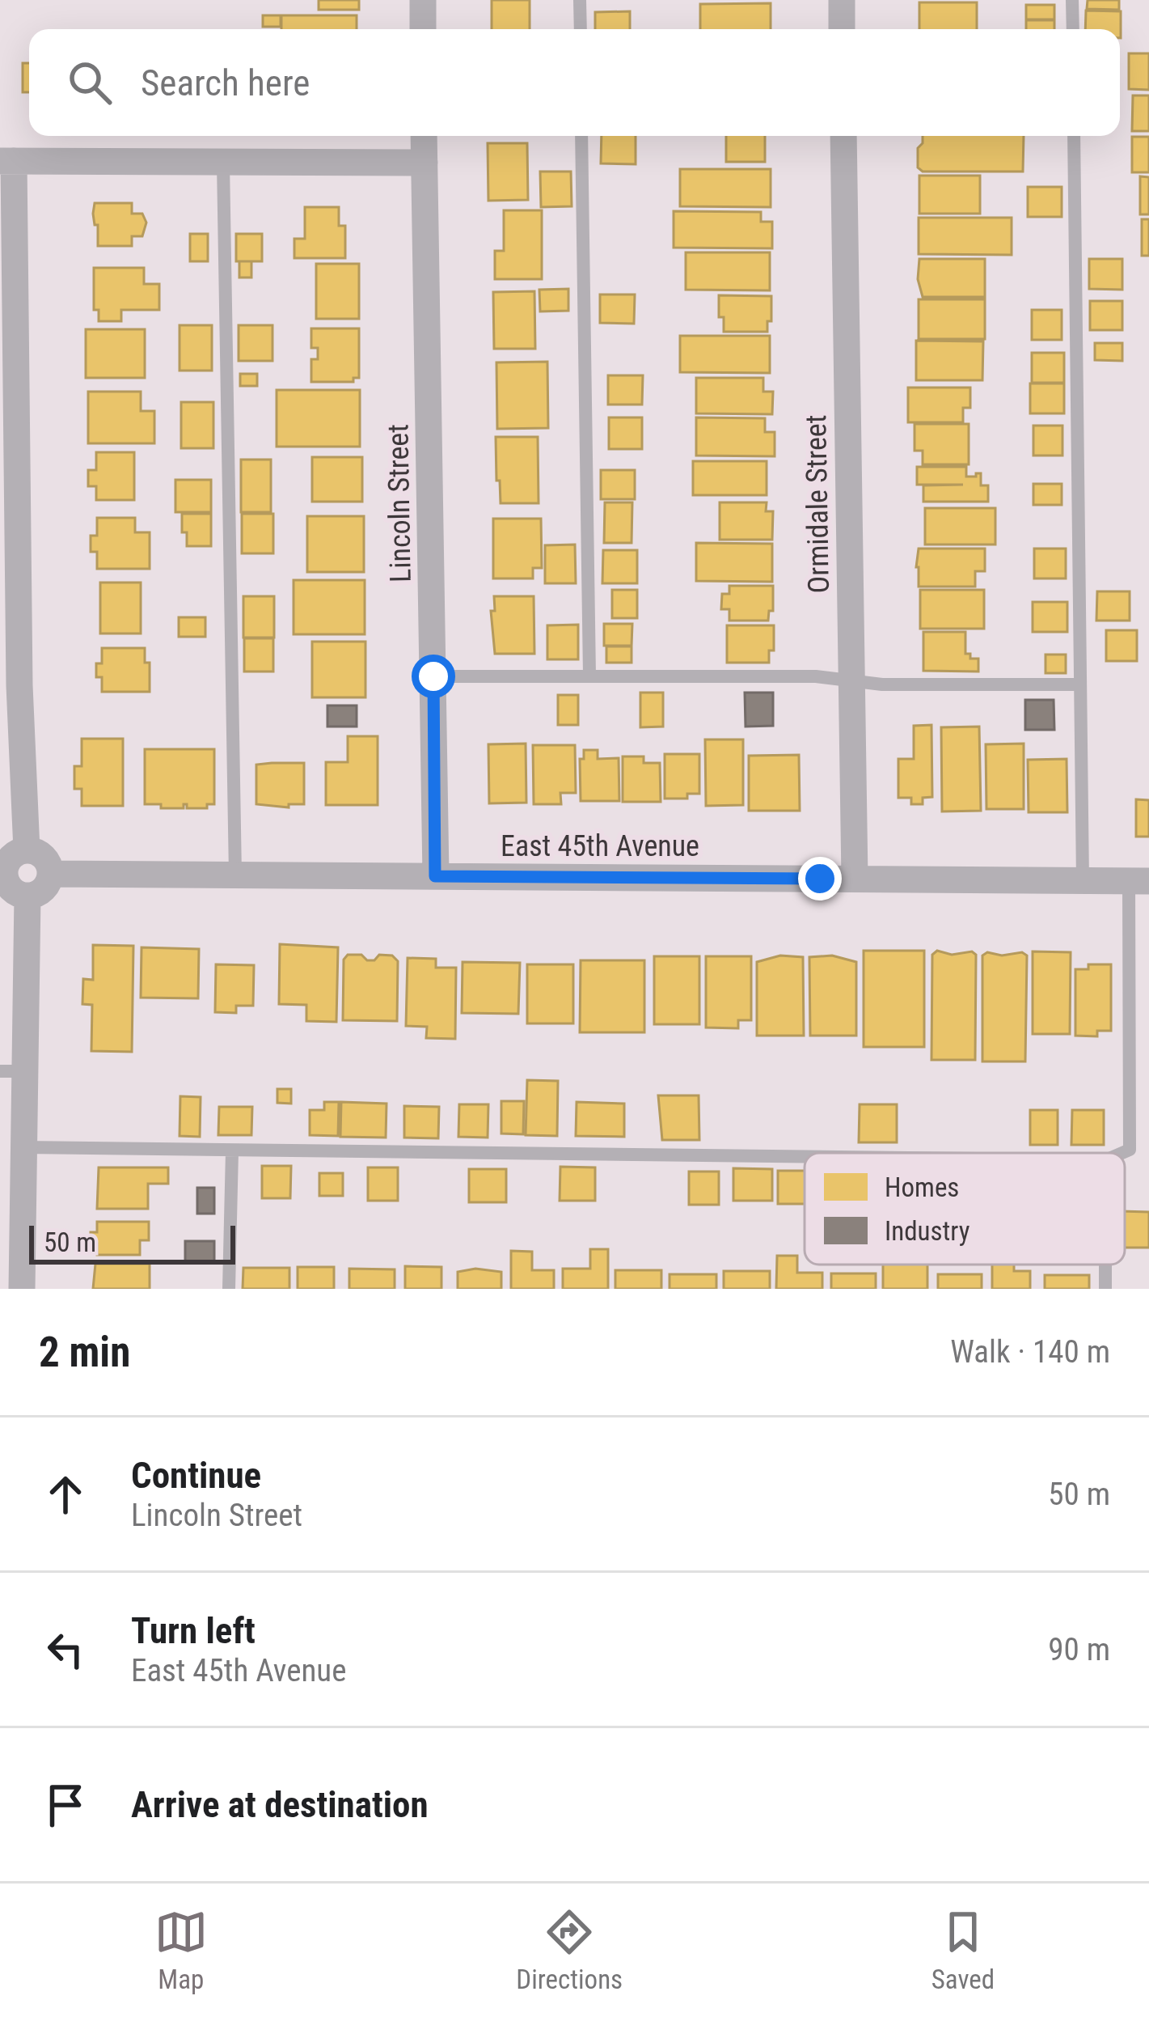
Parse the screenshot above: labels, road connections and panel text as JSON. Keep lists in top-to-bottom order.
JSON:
{
  "streets": {
    "street": ["Lincoln Street", "Ormidale Street", "East 45th Avenue"]
  },
  "crossings": [
    ["Lincoln Street", "East 45th Avenue"],
    ["Ormidale Street", "East 45th Avenue"]
  ],
  "legend": ["Homes", "Industry"],
  "scale_bar": "50 m",
  "page": {
    "search": "Search here",
    "scale": "50 m",
    "heading": ["2 min", "Walk · 140 m"],
    "list": [
      ["Continue", "Lincoln Street", "50 m"],
      ["Turn left", "East 45th Avenue", "90 m"],
      "Arrive at destination"
    ],
    "nav": ["Map", "Directions", "Saved"]
  }
}
